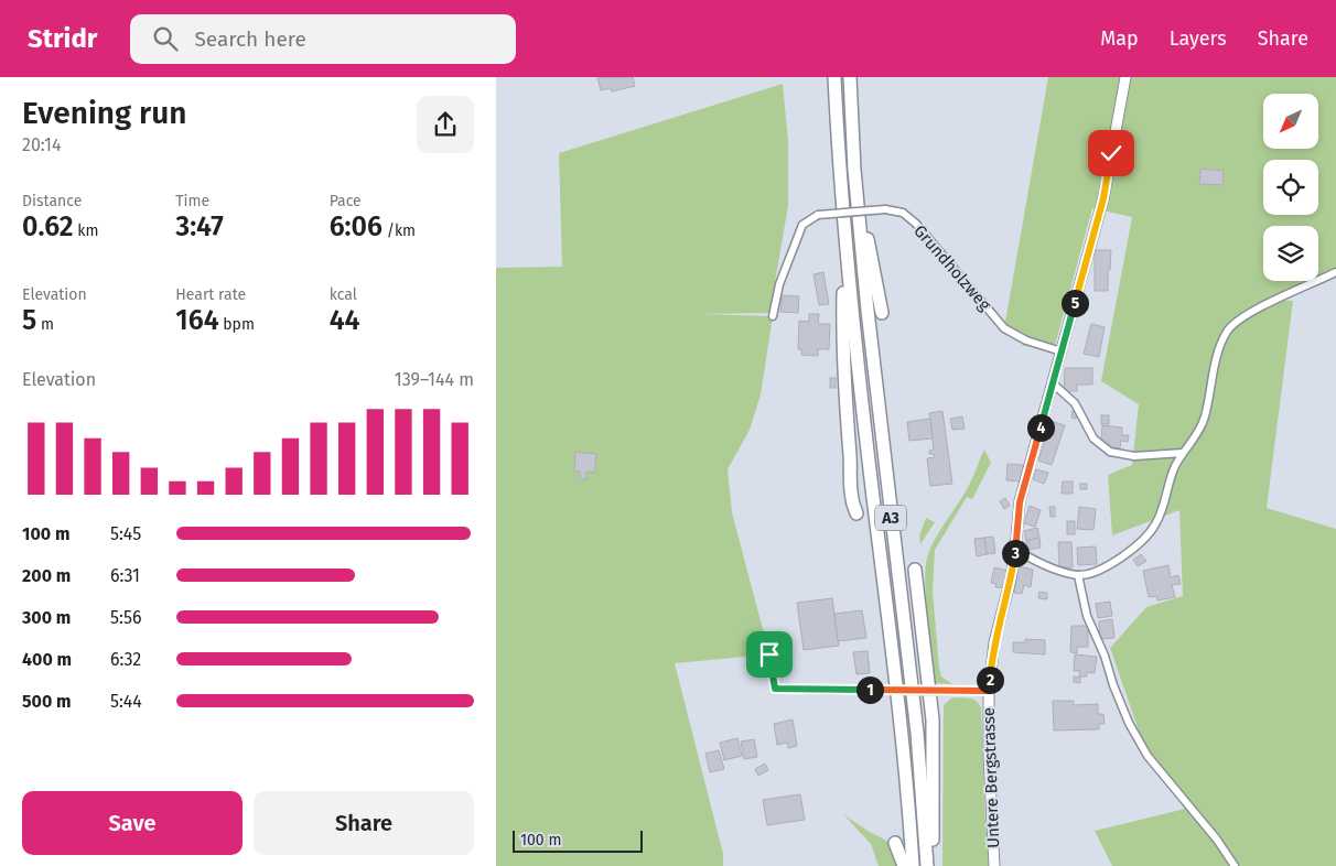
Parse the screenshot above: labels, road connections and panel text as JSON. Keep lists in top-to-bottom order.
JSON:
{
  "streets": {
    "highway": ["A3"],
    "main road": ["Untere Bergstrasse"],
    "street": ["Grundholzweg"]
  },
  "crossings": [
    ["Grundholzweg", "Untere Bergstrasse"]
  ],
  "scale_bar": "100 m",
  "north": "bottom left",
  "page": {
    "header": "Stridr",
    "search": "Search here",
    "nav": ["Map", "Layers", "Share"],
    "heading": ["Evening run", "20:14"],
    "stats": [
      ["Distance", "0.62 km"],
      ["Time", "3:47"],
      ["Pace", "6:06 /km"],
      ["Elevation", "5 m"],
      ["Heart rate", "164 bpm"],
      ["kcal", "44"]
    ],
    "pins": [
      "5",
      "4",
      "3",
      "2",
      "1"
    ],
    "chart": ["Elevation", "139–144 m"],
    "list": [
      {
        "name": "100 m",
        "note": "5:45"
      },
      {
        "name": "200 m",
        "note": "6:31"
      },
      {
        "name": "300 m",
        "note": "5:56"
      },
      {
        "name": "400 m",
        "note": "6:32"
      },
      {
        "name": "500 m",
        "note": "5:44"
      }
    ],
    "buttons": ["Save", "Share"],
    "scale": "100 m"
  }
}
